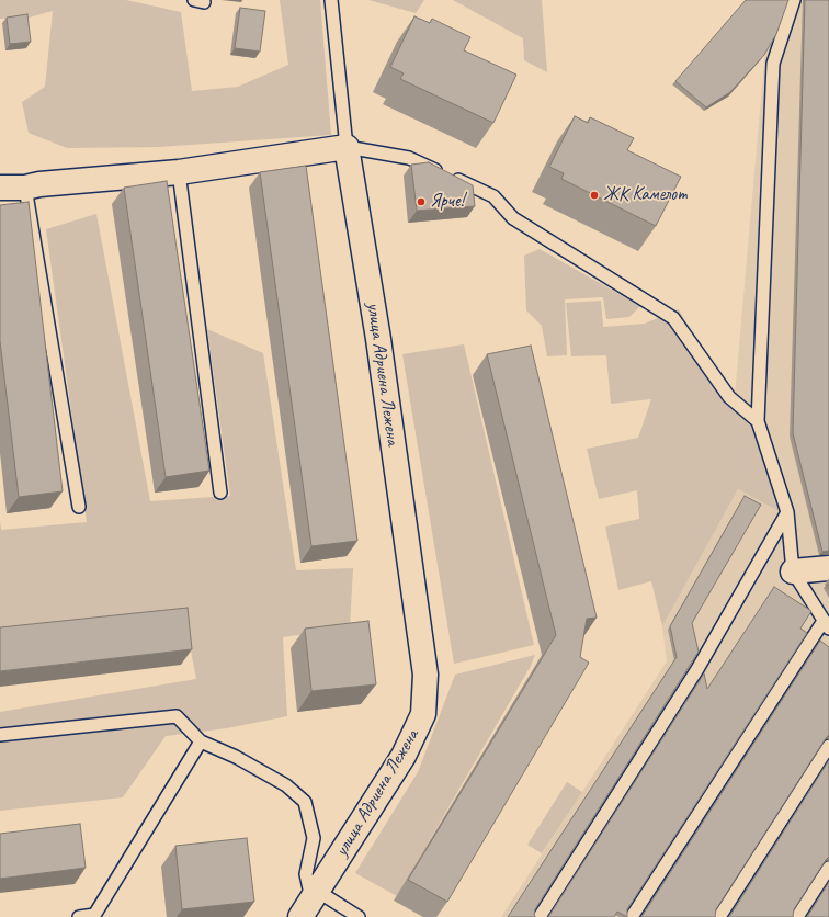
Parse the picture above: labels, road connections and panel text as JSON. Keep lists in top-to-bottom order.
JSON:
{
  "streets": {
    "street": ["улица Адриена Лежена"]
  },
  "places": ["ЖК Камелот", "Ярче!"]
}
